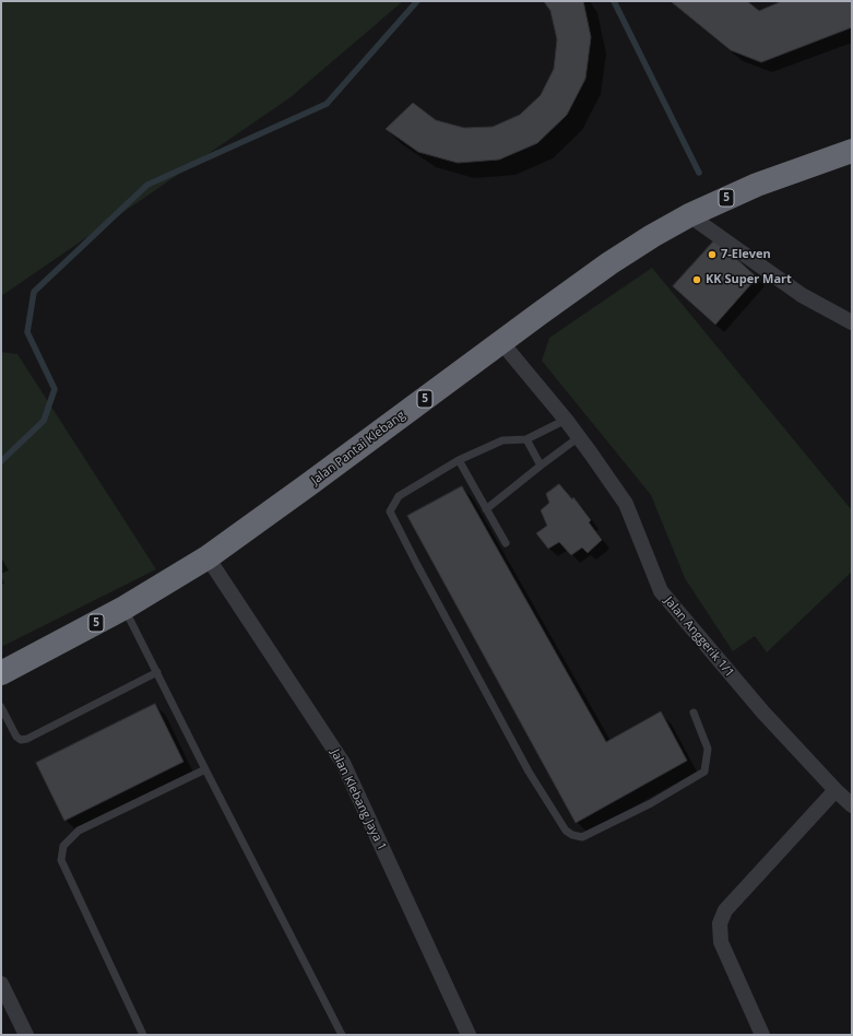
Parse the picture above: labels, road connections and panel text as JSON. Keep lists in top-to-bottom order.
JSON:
{
  "streets": {
    "highway": ["5", "Jalan Pantai Klebang"],
    "street": ["Jalan Anggerik 1/1", "Jalan Klebang Jaya 1"]
  },
  "crossings": [
    ["Jalan Pantai Klebang", "Jalan Anggerik 1/1"],
    ["Jalan Pantai Klebang", "Jalan Klebang Jaya 1"]
  ],
  "places": ["7-Eleven", "KK Super Mart"]
}
